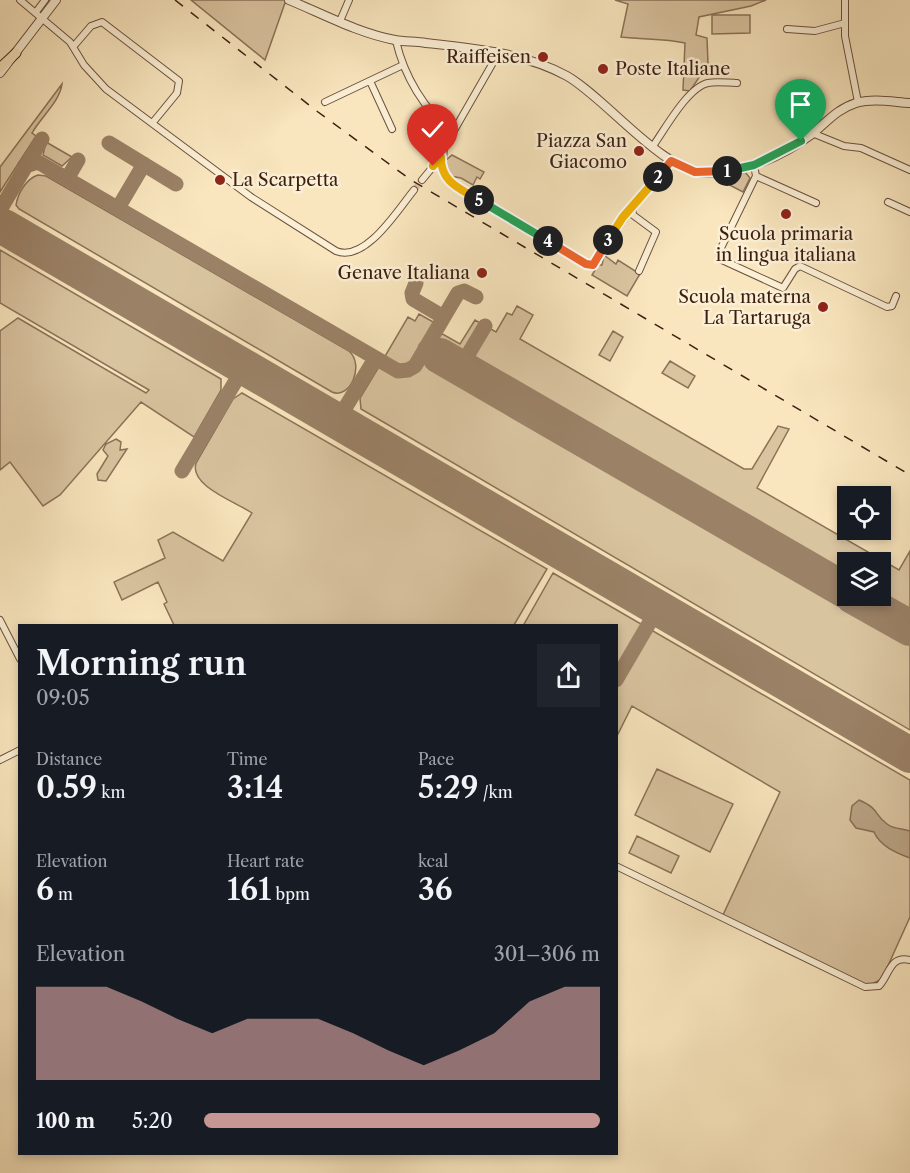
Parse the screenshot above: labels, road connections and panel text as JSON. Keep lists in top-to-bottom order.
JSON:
{
  "places": [
    "Raiffeisen",
    "Poste Italiane",
    "Piazza San Giacomo",
    "La Scarpetta",
    "Scuola primaria in lingua italiana",
    "Genave Italiana",
    "Scuola materna La Tartaruga"
  ],
  "page": {
    "pins": [
      "1",
      "2",
      "5",
      "3",
      "4"
    ],
    "heading": ["Morning run", "09:05"],
    "stats": [
      ["Distance", "0.59 km"],
      ["Time", "3:14"],
      ["Pace", "5:29 /km"],
      ["Elevation", "6 m"],
      ["Heart rate", "161 bpm"],
      ["kcal", "36"]
    ],
    "chart": ["Elevation", "301–306 m"],
    "list": [
      {
        "name": "100 m",
        "note": "5:20"
      }
    ]
  }
}
